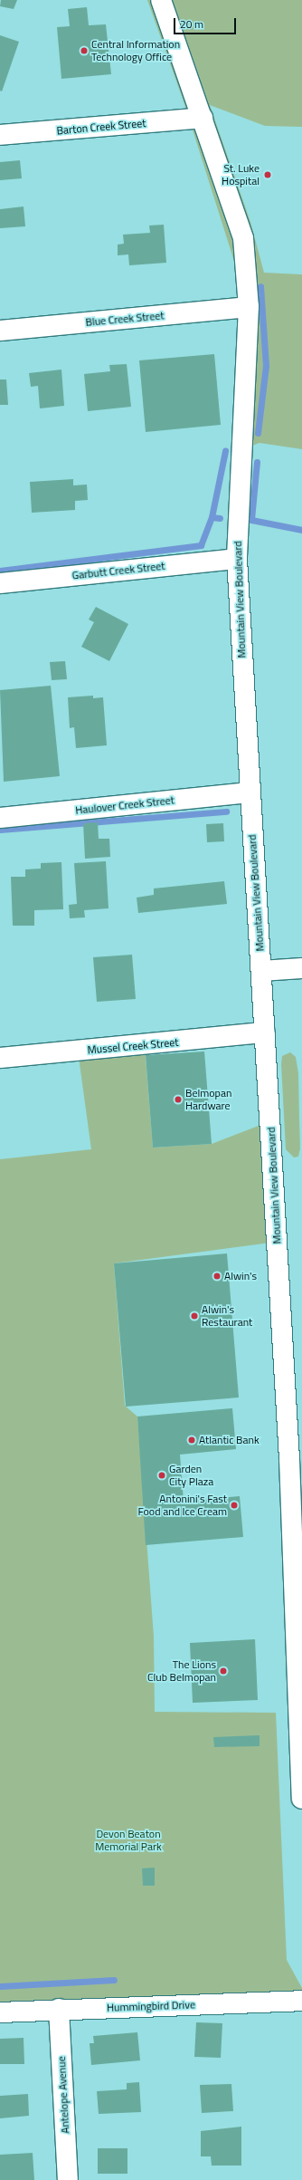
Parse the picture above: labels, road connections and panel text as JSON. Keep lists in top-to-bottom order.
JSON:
{
  "streets": {
    "street": [
      "Barton Creek Street",
      "Blue Creek Street",
      "Garbutt Creek Street",
      "Mountain View Boulevard",
      "Haulover Creek Street",
      "Mussel Creek Street",
      "Hummingbird Drive",
      "Antelope Avenue"
    ]
  },
  "crossings": [
    ["Barton Creek Street", "Mountain View Boulevard"],
    ["Blue Creek Street", "Mountain View Boulevard"],
    ["Garbutt Creek Street", "Mountain View Boulevard"],
    ["Mountain View Boulevard", "Haulover Creek Street"],
    ["Mountain View Boulevard", "Mussel Creek Street"],
    ["Hummingbird Drive", "Antelope Avenue"]
  ],
  "parks": ["Devon Beaton Memorial Park"],
  "places": [
    "Central Information Technology Office",
    "St. Luke Hospital",
    "Belmopan Hardware",
    "Alwin's",
    "Alwin's Restaurant",
    "Atlantic Bank",
    "Garden City Plaza",
    "Antonini's Fast Food and Ice Cream",
    "The Lions Club Belmopan"
  ],
  "scale_bar": "20 m"
}
